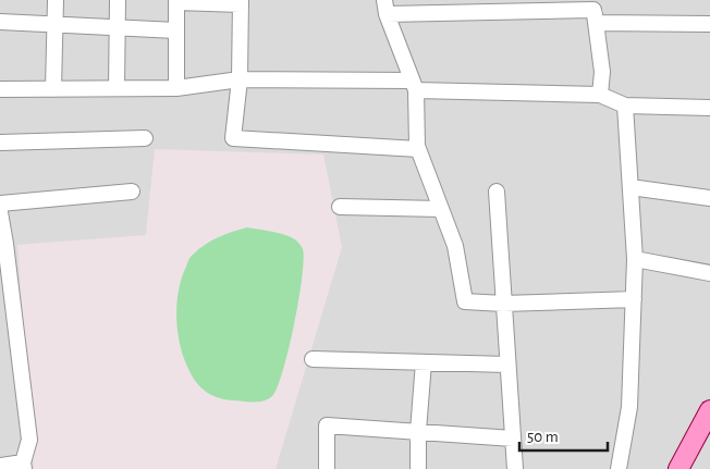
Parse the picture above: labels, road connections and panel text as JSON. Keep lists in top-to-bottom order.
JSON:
{
  "scale_bar": "50 m"
}
